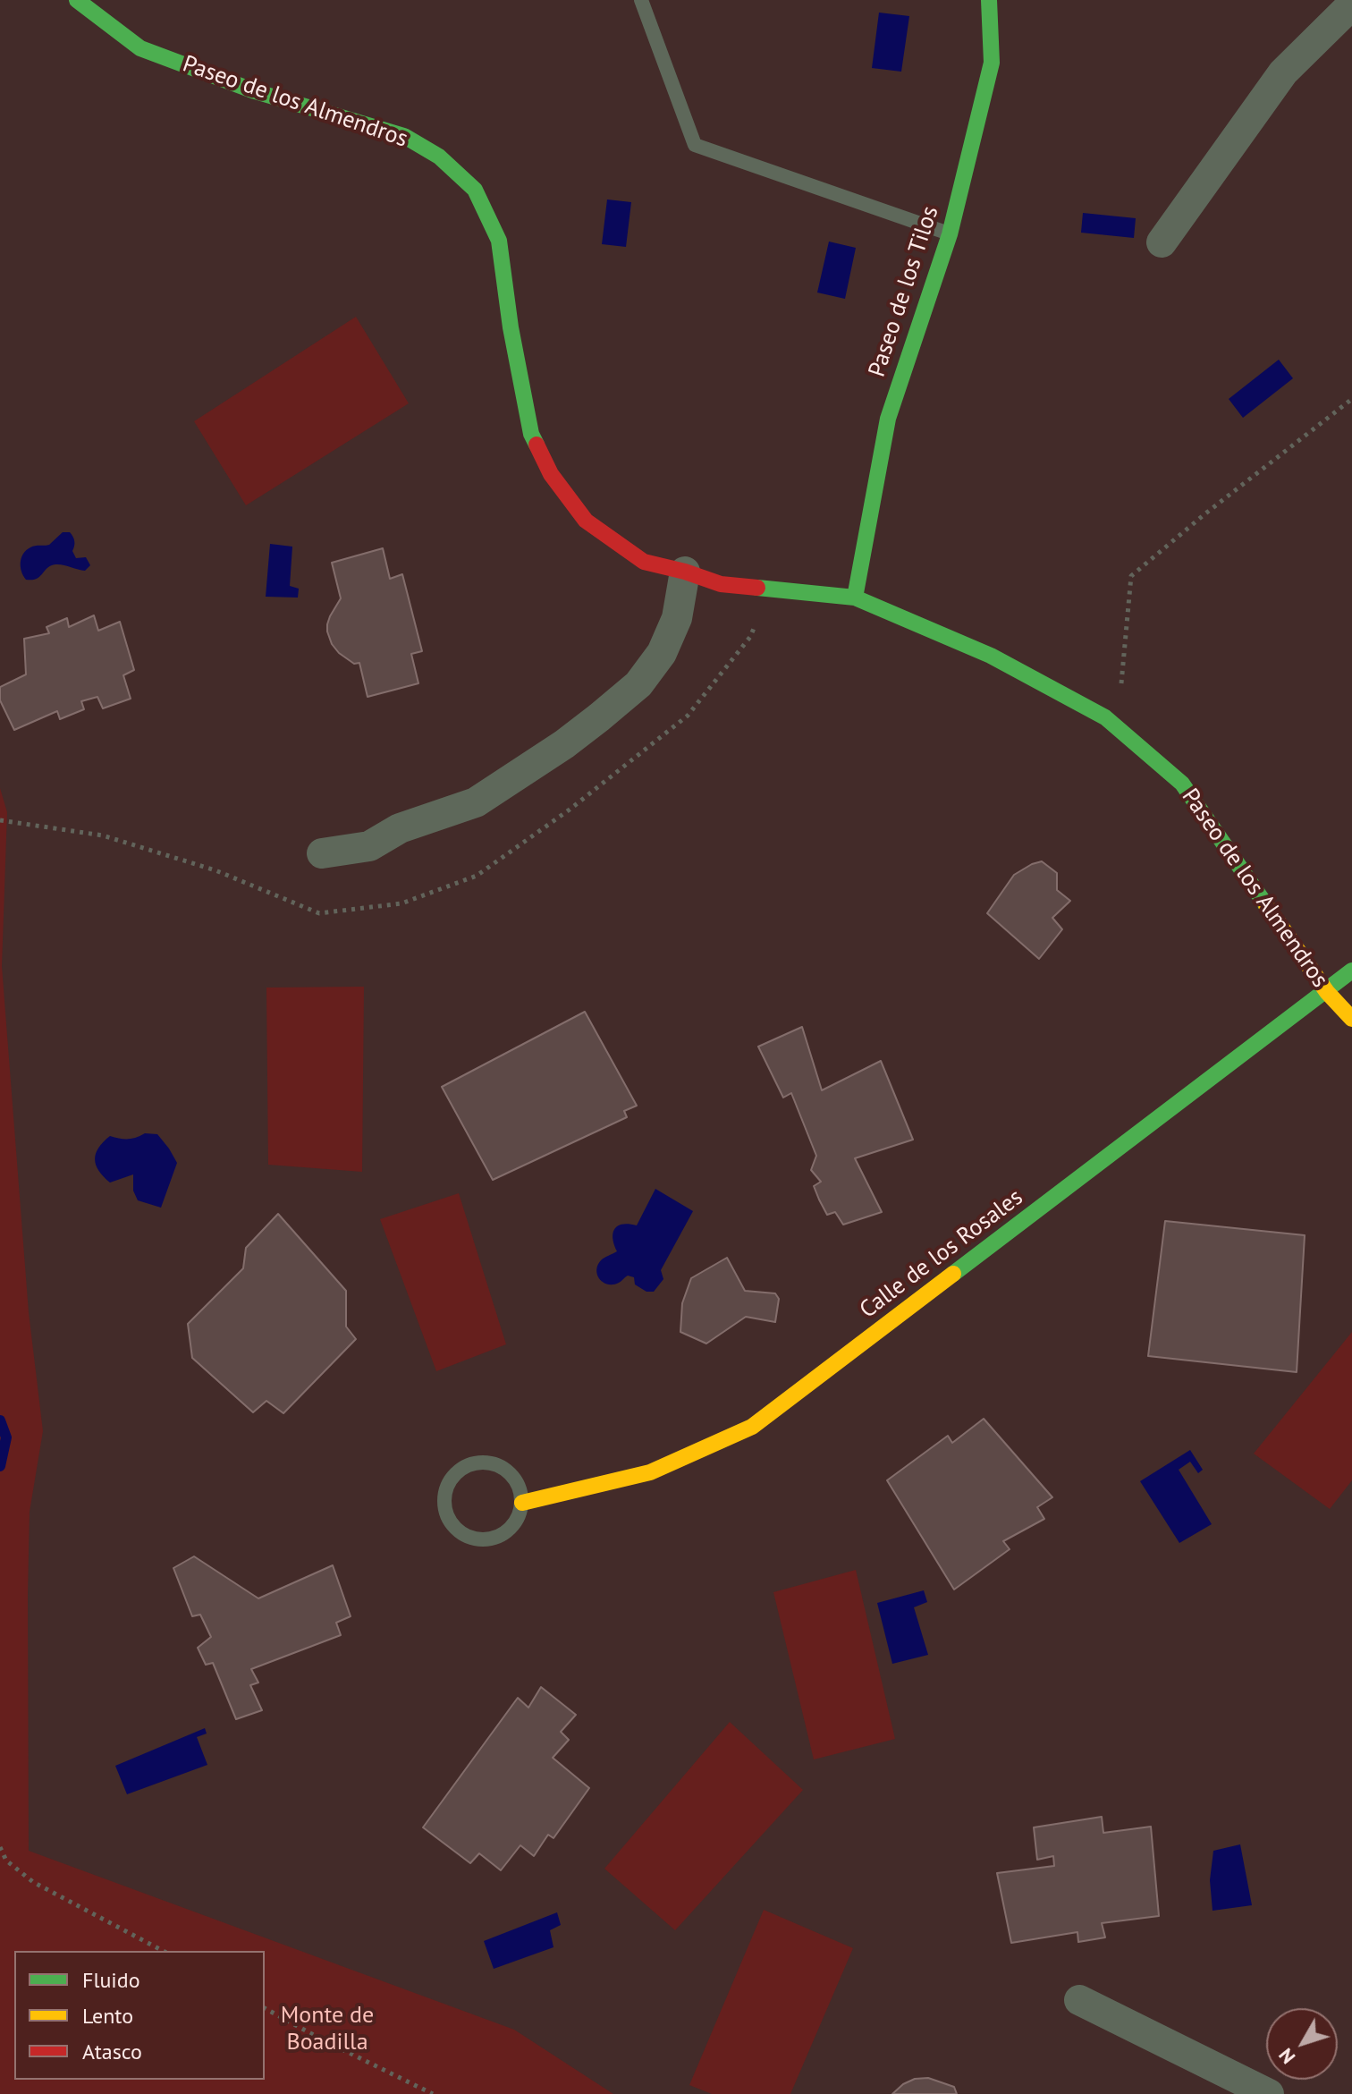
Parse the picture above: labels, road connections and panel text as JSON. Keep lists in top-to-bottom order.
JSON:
{
  "streets": {
    "street": ["Paseo de los Almendros", "Paseo de los Tilos", "Calle de los Rosales"]
  },
  "crossings": [
    ["Paseo de los Almendros", "Paseo de los Tilos"],
    ["Paseo de los Almendros", "Calle de los Rosales"]
  ],
  "parks": ["Monte de Boadilla"],
  "legend": ["Fluido", "Lento", "Atasco"],
  "north": "bottom left"
}
